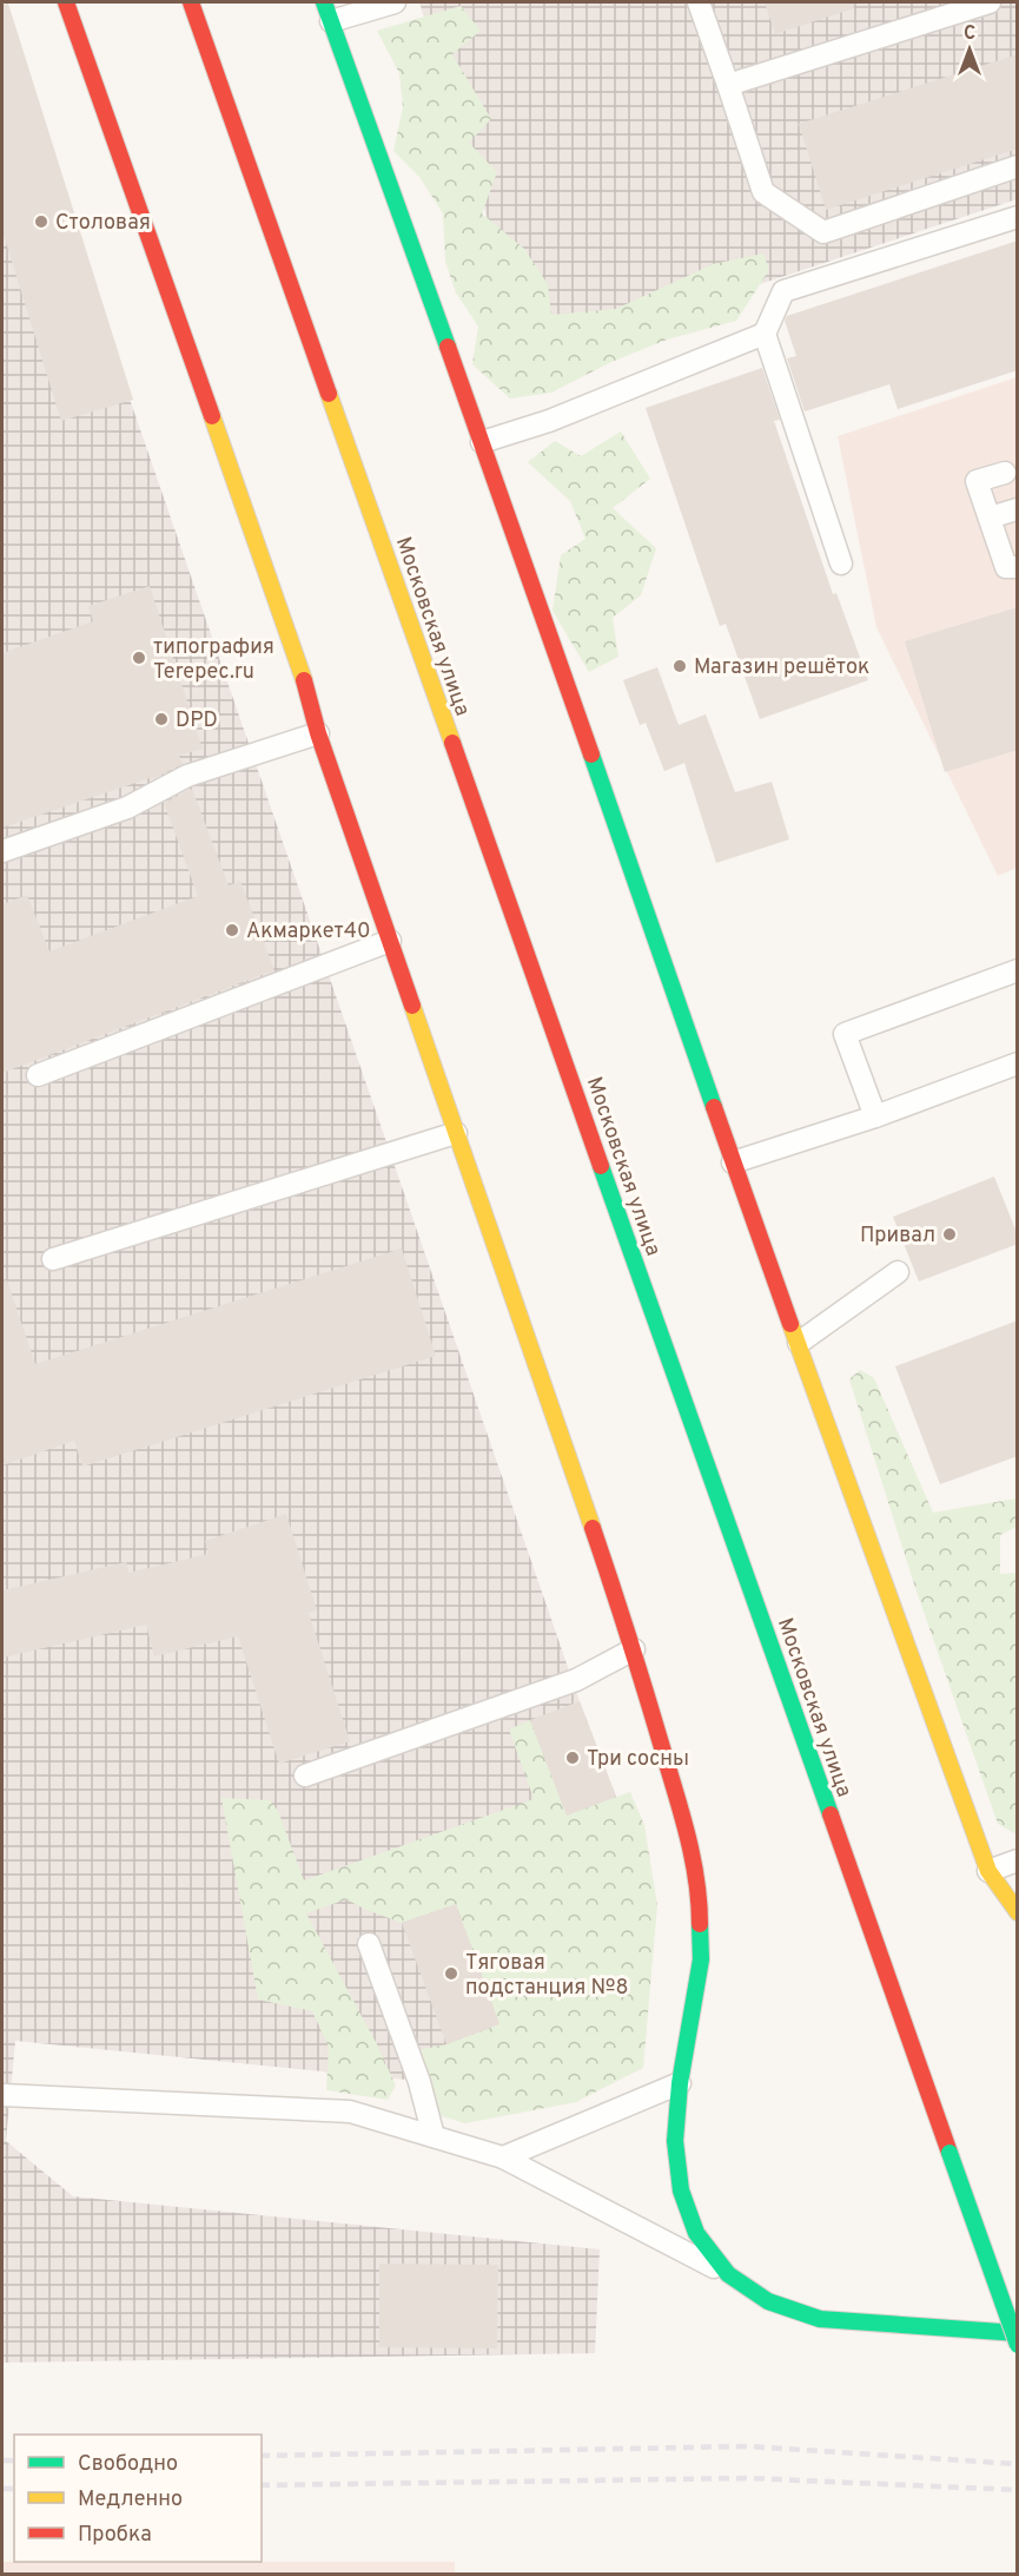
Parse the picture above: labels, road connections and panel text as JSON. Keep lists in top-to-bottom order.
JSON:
{
  "streets": {
    "main road": ["Московская улица"]
  },
  "places": [
    "Столовая",
    "типография Terepec.ru",
    "Магазин решёток",
    "DPD",
    "Акмаркет40",
    "Привал",
    "Три сосны",
    "Тяговая подстанция №8"
  ],
  "legend": ["Свободно", "Медленно", "Пробка"],
  "north": "top"
}
